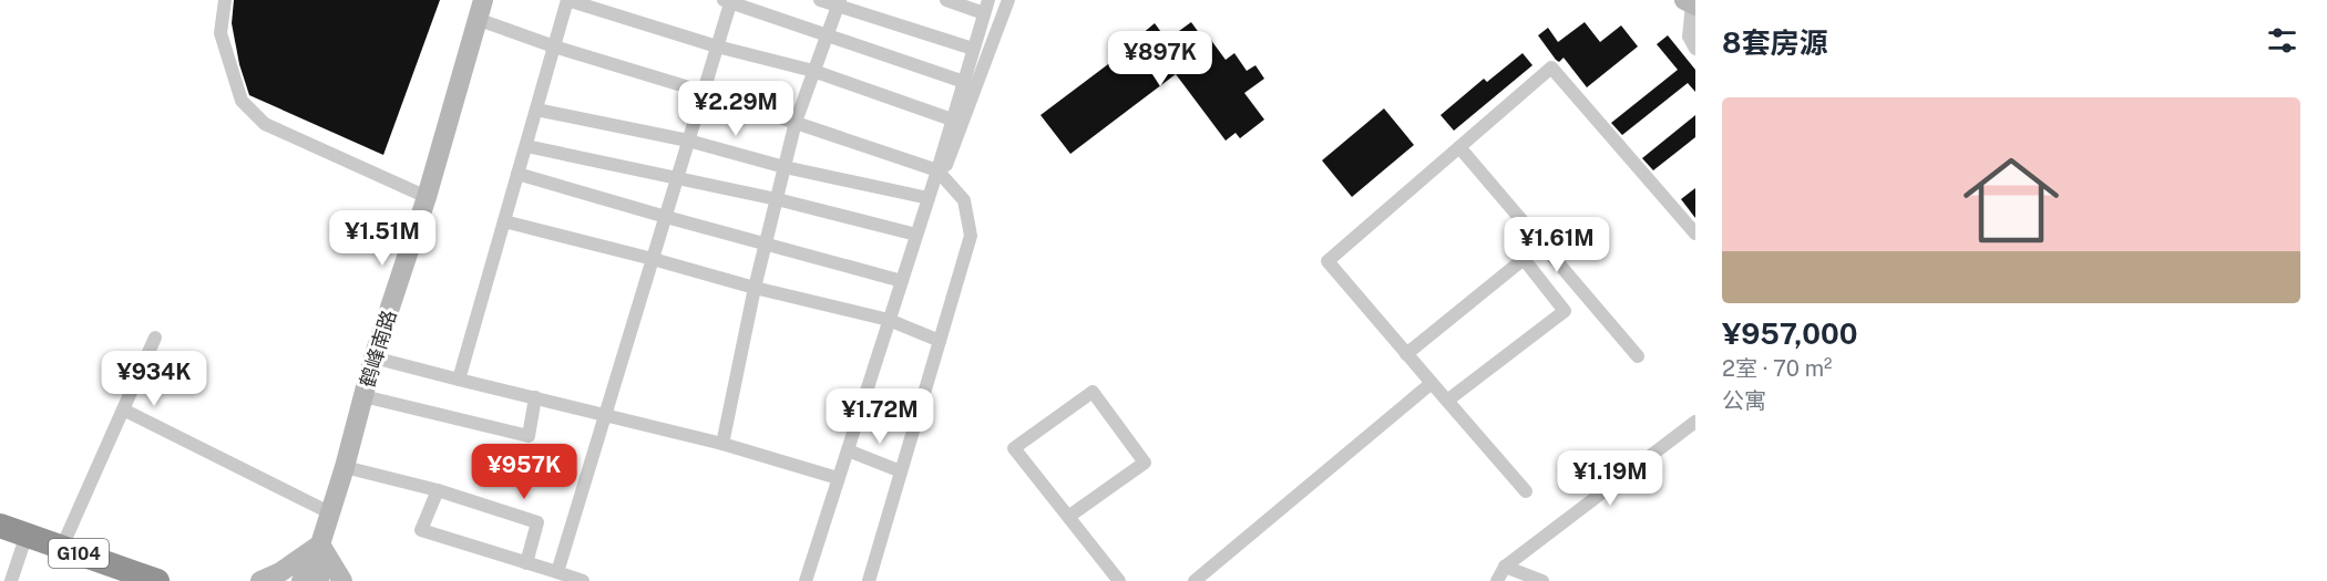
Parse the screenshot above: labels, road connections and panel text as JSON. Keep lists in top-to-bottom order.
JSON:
{
  "streets": {
    "highway": ["G104"],
    "street": ["鹤峰南路"]
  },
  "page": {
    "heading": "8套房源",
    "price": [
      "¥897K",
      "¥2.29M",
      "¥1.51M",
      "¥1.61M",
      "¥934K",
      "¥1.72M",
      "¥957K",
      "¥1.19M"
    ],
    "list": [
      {
        "name": "¥957,000",
        "note": "2室 · 70 m² · 公寓"
      }
    ]
  }
}
